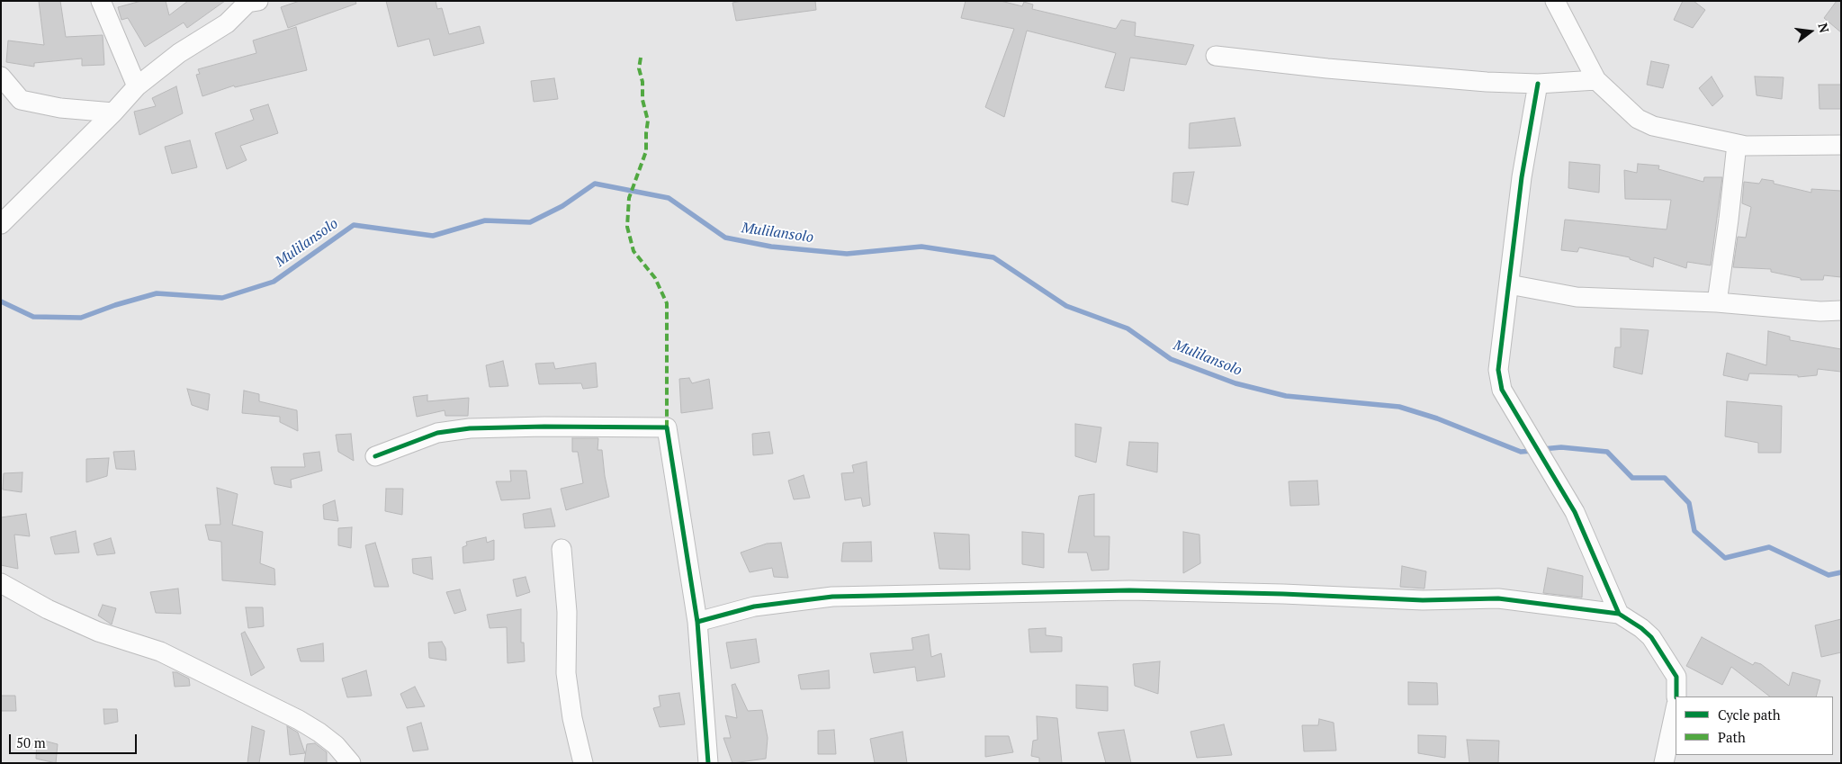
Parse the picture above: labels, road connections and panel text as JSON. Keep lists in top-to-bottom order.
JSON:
{
  "water": ["Mulilansolo"],
  "legend": ["Cycle path", "Path"],
  "scale_bar": "50 m",
  "north": "right"
}
